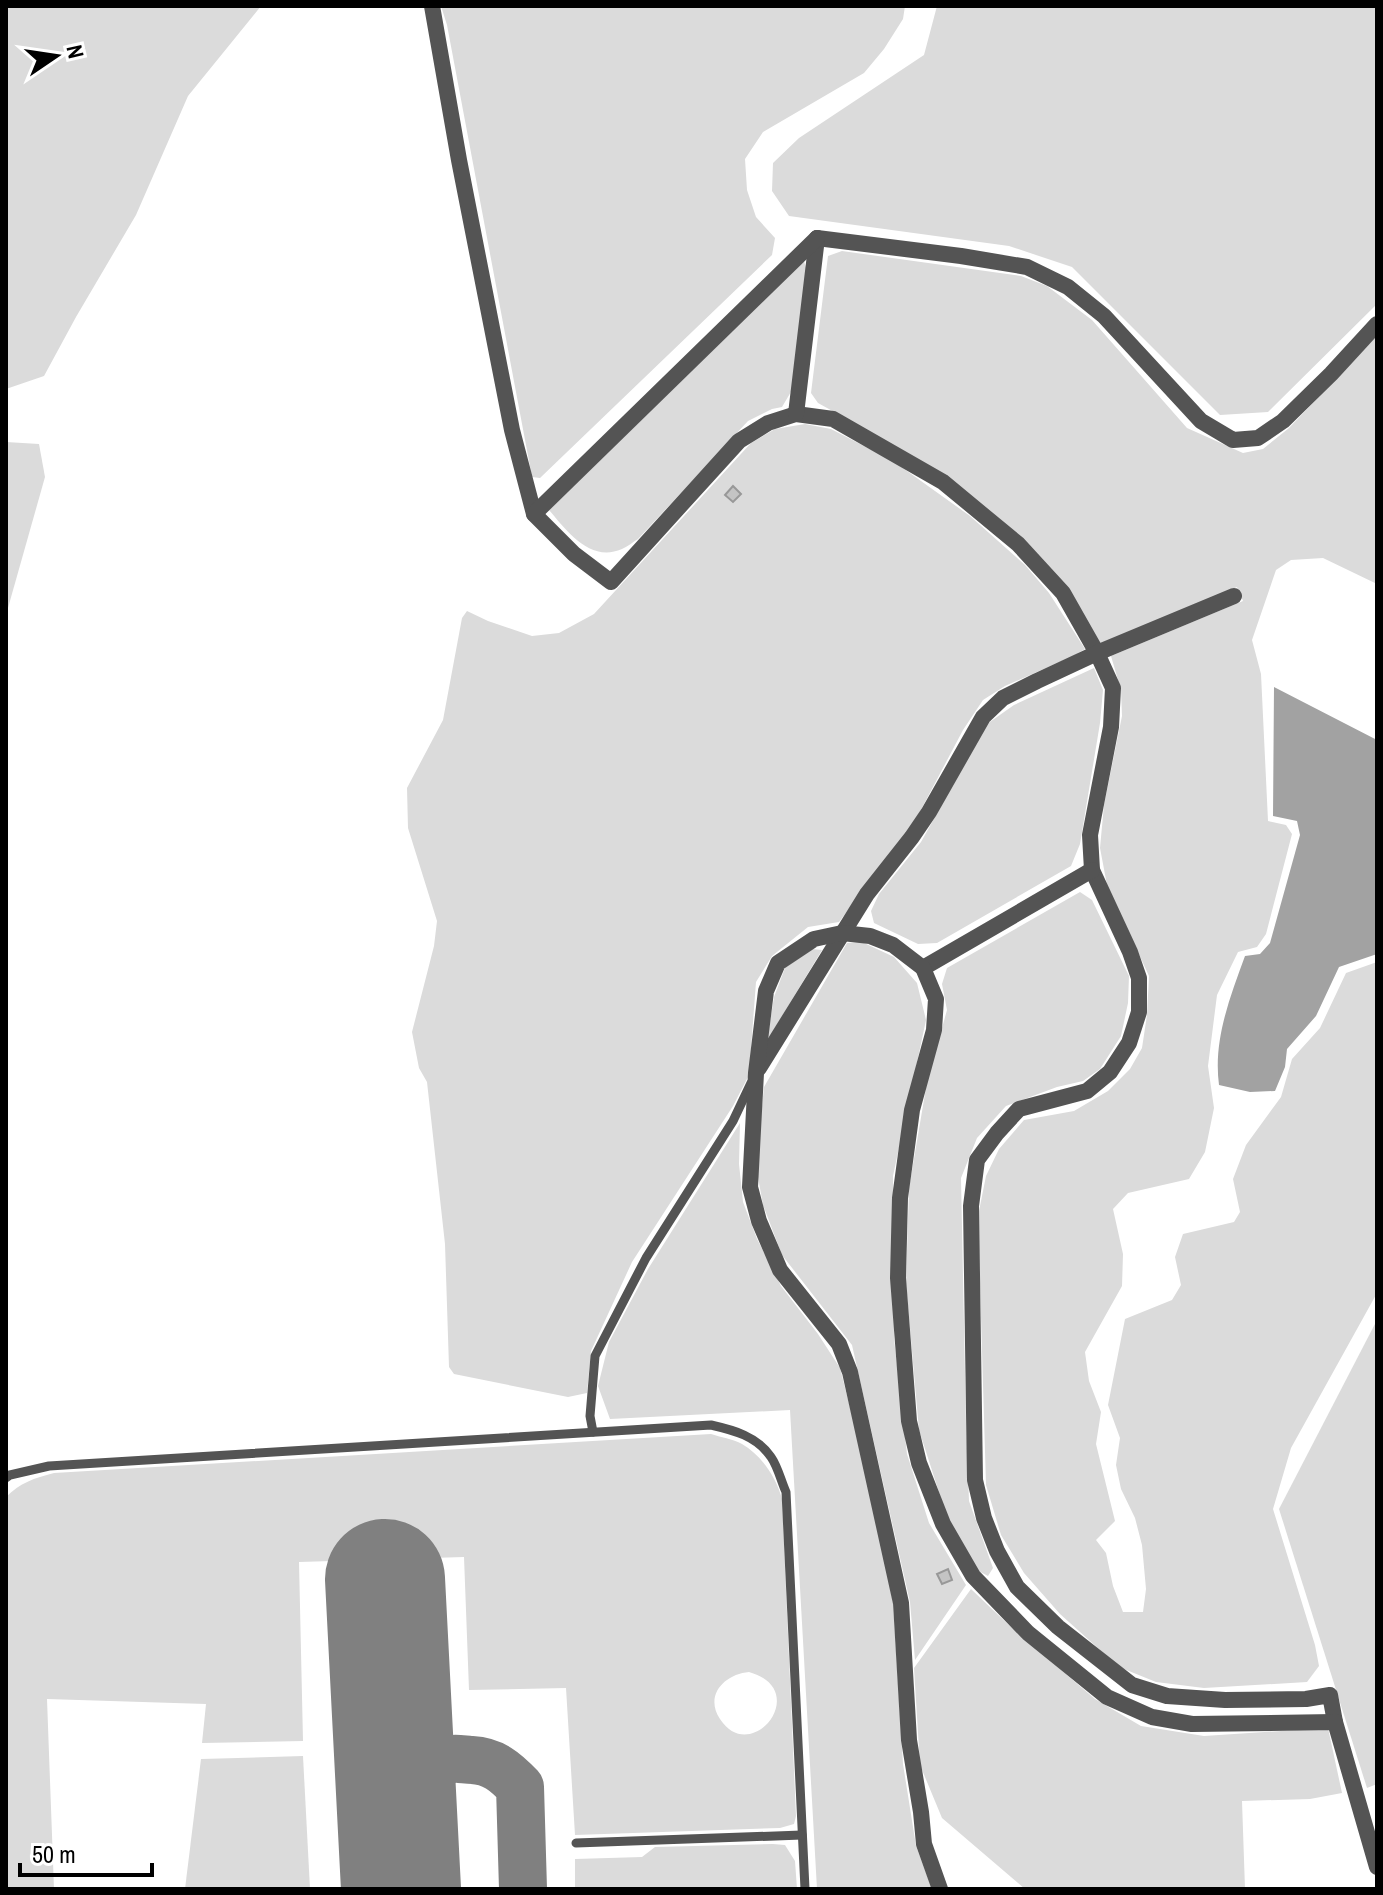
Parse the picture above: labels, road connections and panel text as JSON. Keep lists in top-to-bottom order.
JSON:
{
  "scale_bar": "50 m",
  "north": "right"
}
